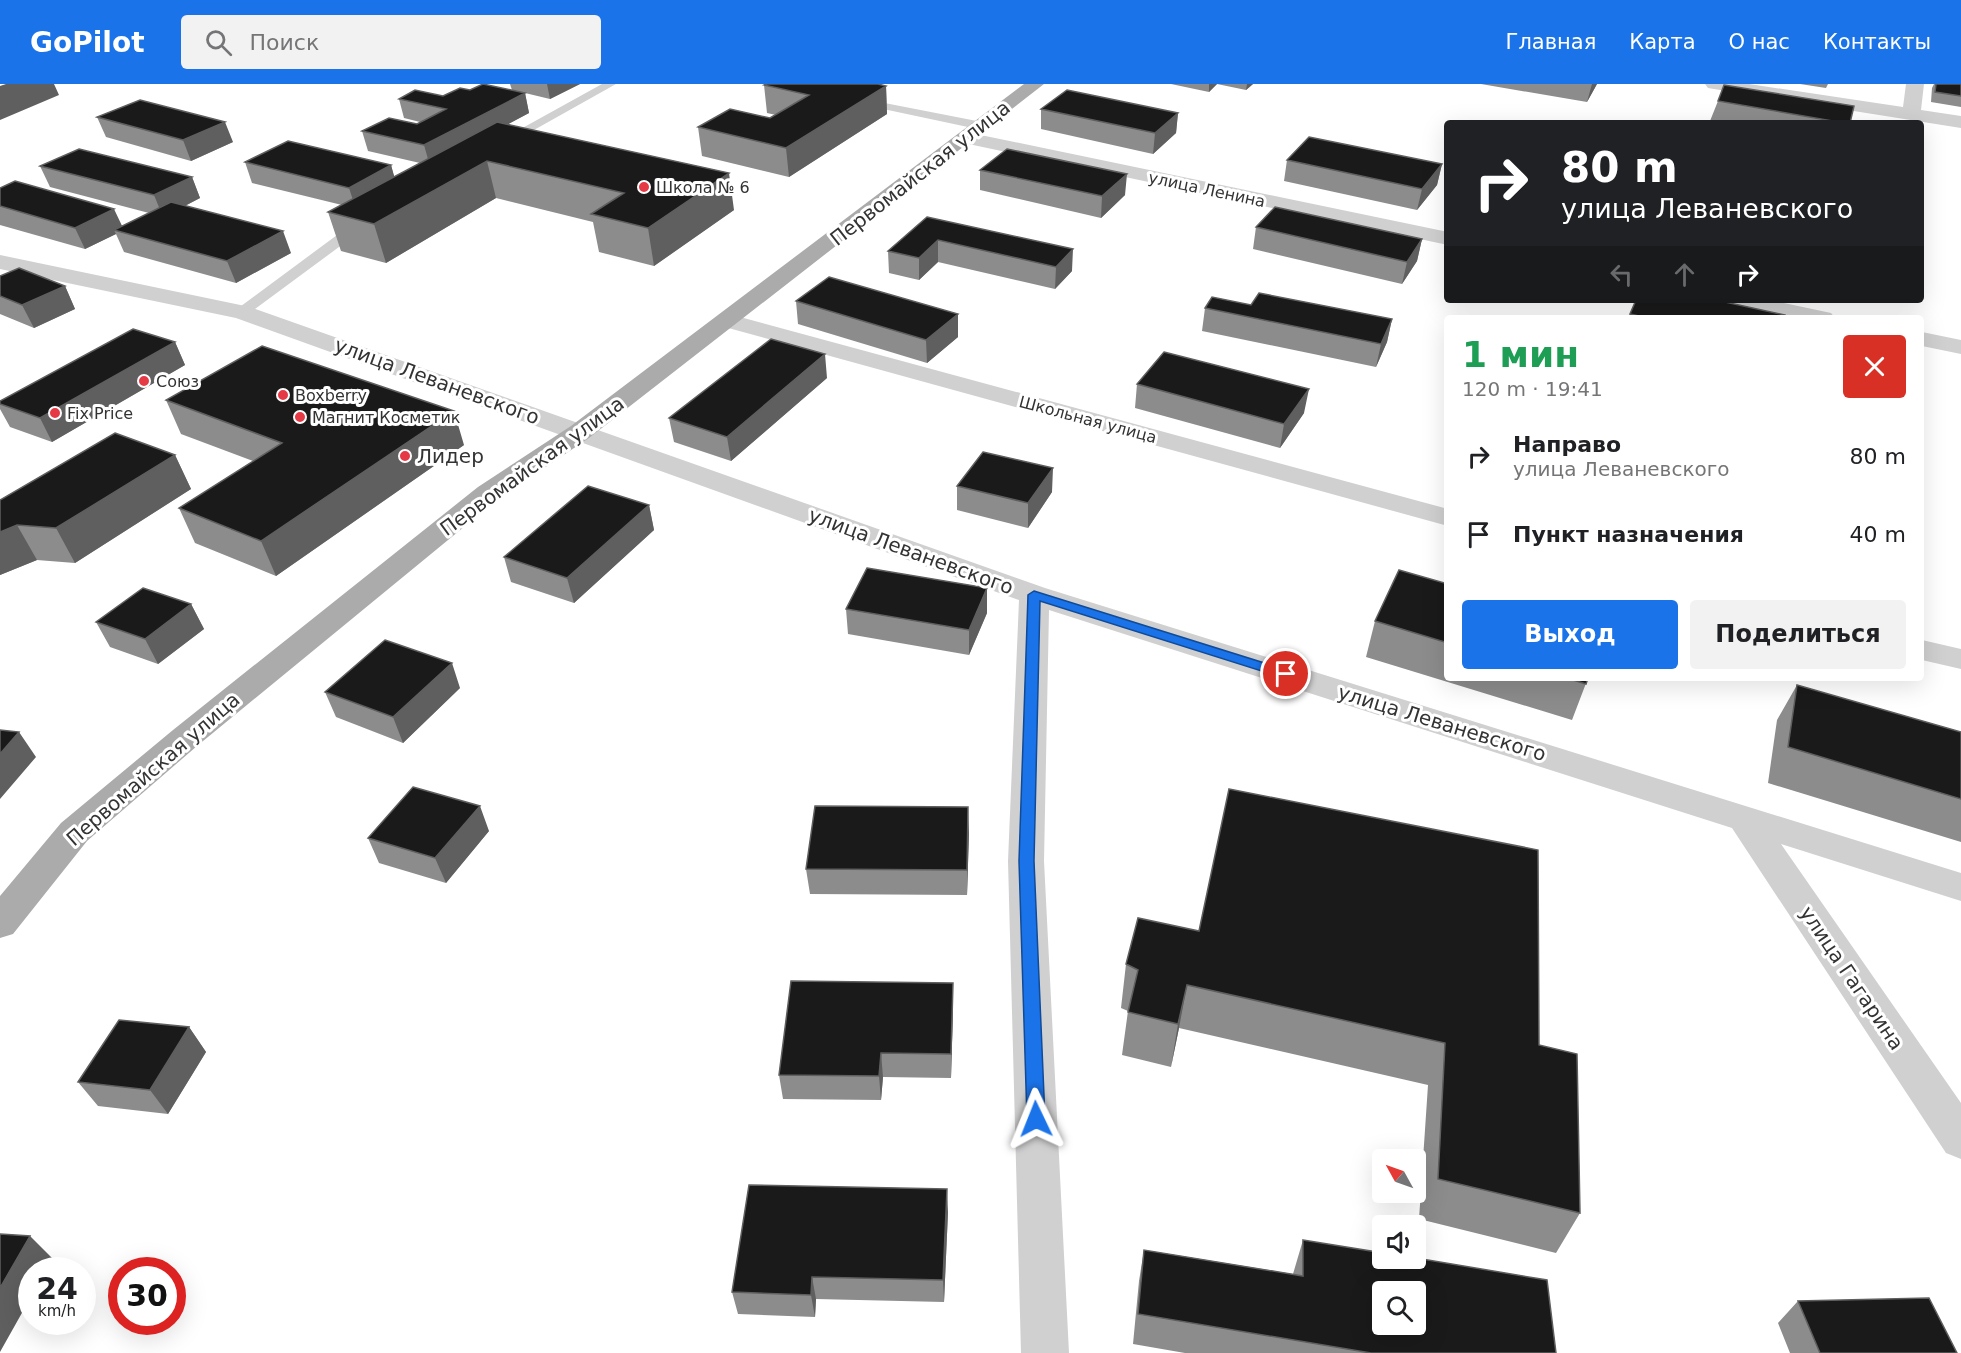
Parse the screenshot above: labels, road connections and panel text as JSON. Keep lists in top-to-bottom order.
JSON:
{
  "streets": {
    "main road": ["Первомайская улица"],
    "street": [
      "улица Ленина",
      "улица Леваневского",
      "Школьная улица",
      "улица Гагарина"
    ]
  },
  "crossings": [
    ["Первомайская улица", "улица Ленина"],
    ["Первомайская улица", "улица Леваневского"],
    ["Первомайская улица", "Школьная улица"],
    ["улица Леваневского", "улица Гагарина"]
  ],
  "places": [
    "Школа № 6",
    "Союз",
    "Boxberry",
    "Fix Price",
    "Магнит Косметик",
    "Лидер"
  ],
  "north": "top left",
  "page": {
    "header": "GoPilot",
    "search": "Поиск",
    "nav": [
      "Главная",
      "Карта",
      "О нас",
      "Контакты"
    ],
    "turn": ["80 m", "улица Леваневского"],
    "heading": ["1 мин", "120 m · 19:41"],
    "list": [
      {
        "name": "Направо",
        "note": "улица Леваневского",
        "value": "80 m"
      },
      {
        "name": "Пункт назначения",
        "value": "40 m"
      }
    ],
    "buttons": ["Выход", "Поделиться"],
    "speed": "24 km/h",
    "limit": "30"
  }
}
